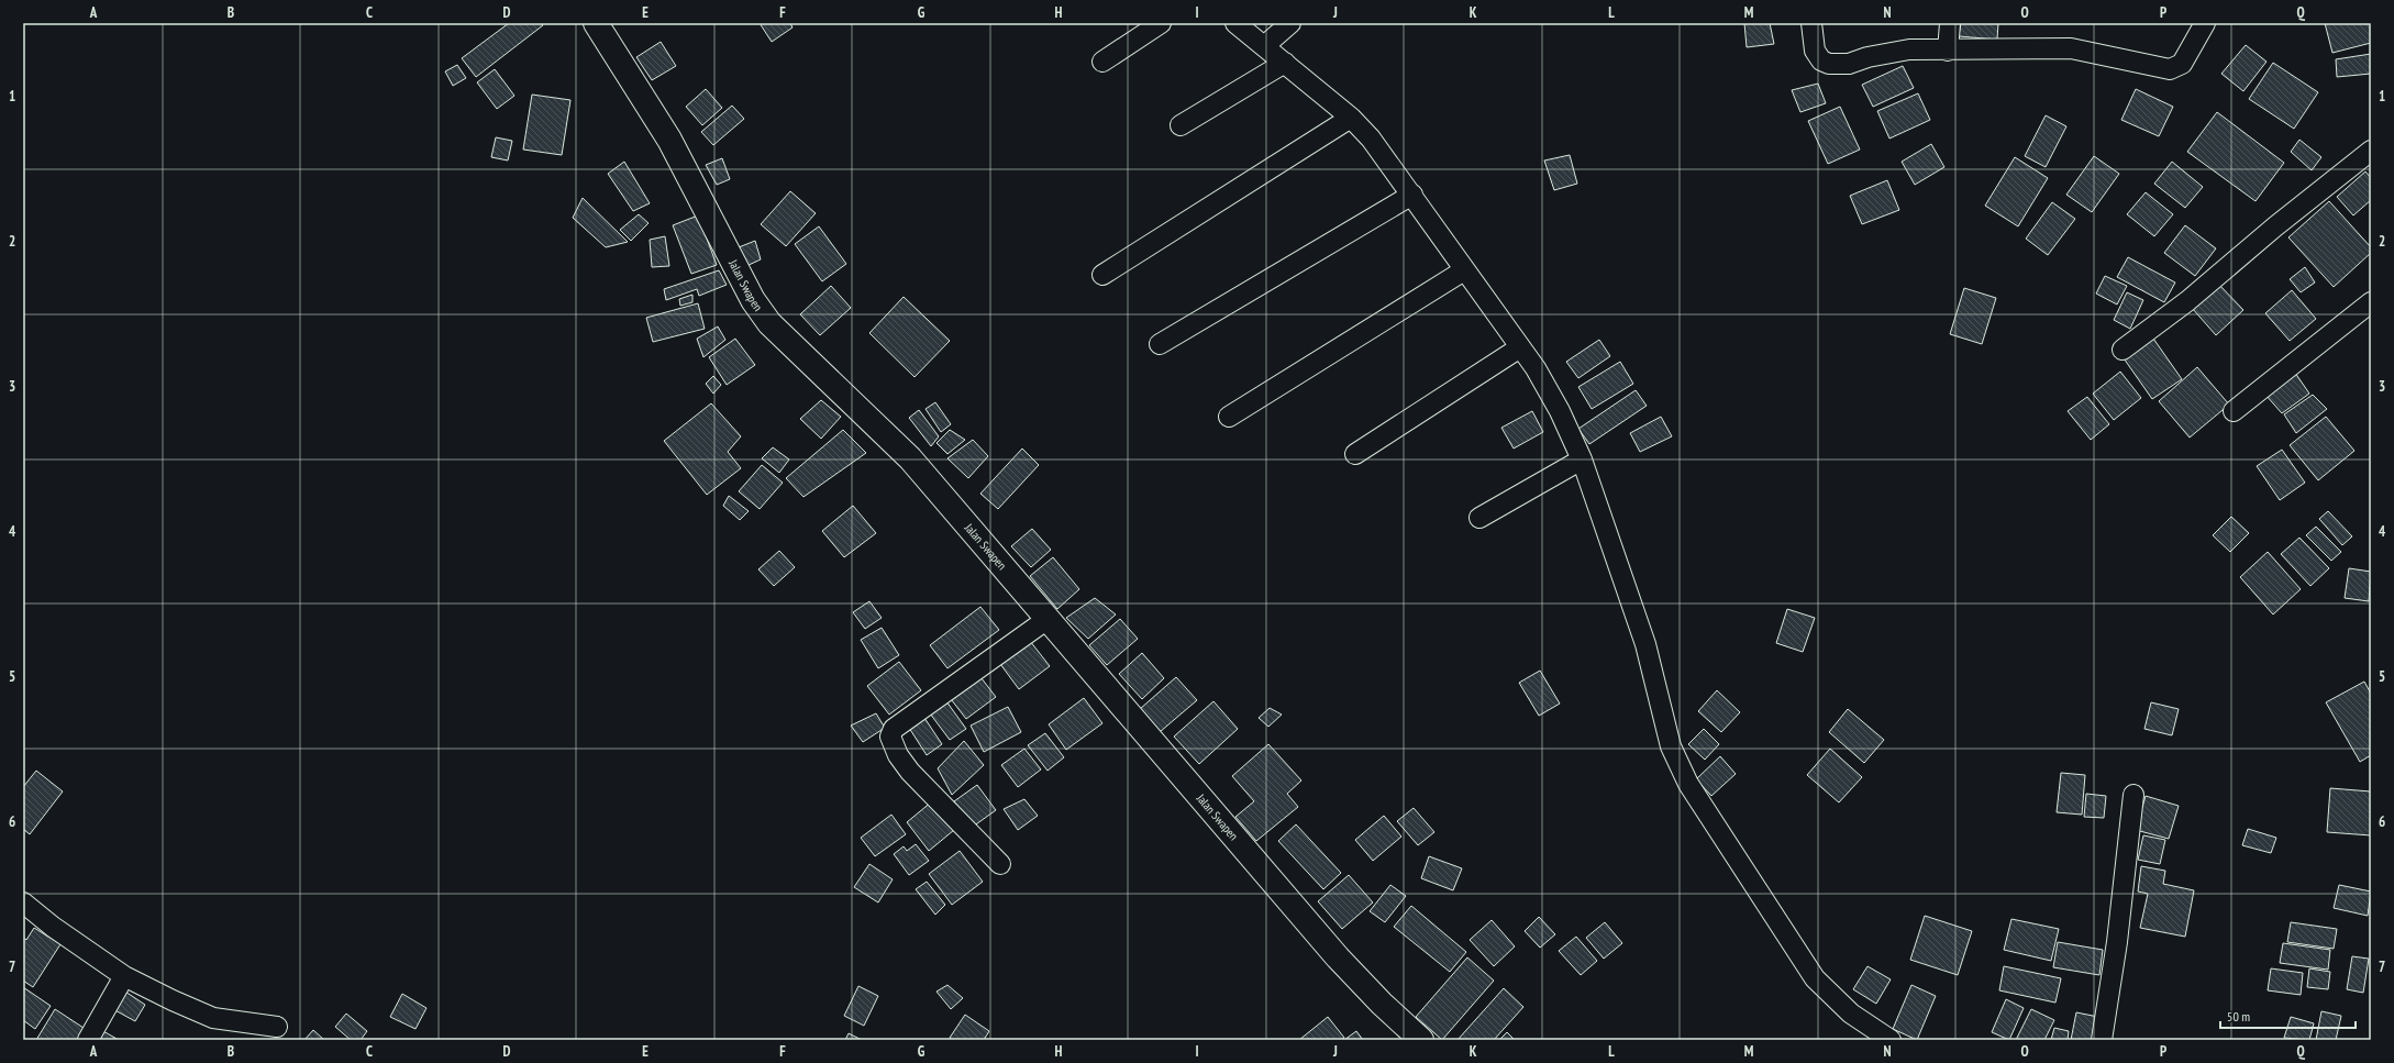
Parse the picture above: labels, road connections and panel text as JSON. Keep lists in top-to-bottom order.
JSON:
{
  "streets": {
    "main road": ["Jalan Swapen"]
  },
  "scale_bar": "50 m",
  "grid": {
    "columns": [
      "A",
      "B",
      "C",
      "D",
      "E",
      "F",
      "G",
      "H",
      "I",
      "J",
      "K",
      "L",
      "M",
      "N",
      "O",
      "P",
      "Q"
    ],
    "rows": [
      "1",
      "2",
      "3",
      "4",
      "5",
      "6",
      "7"
    ]
  }
}
